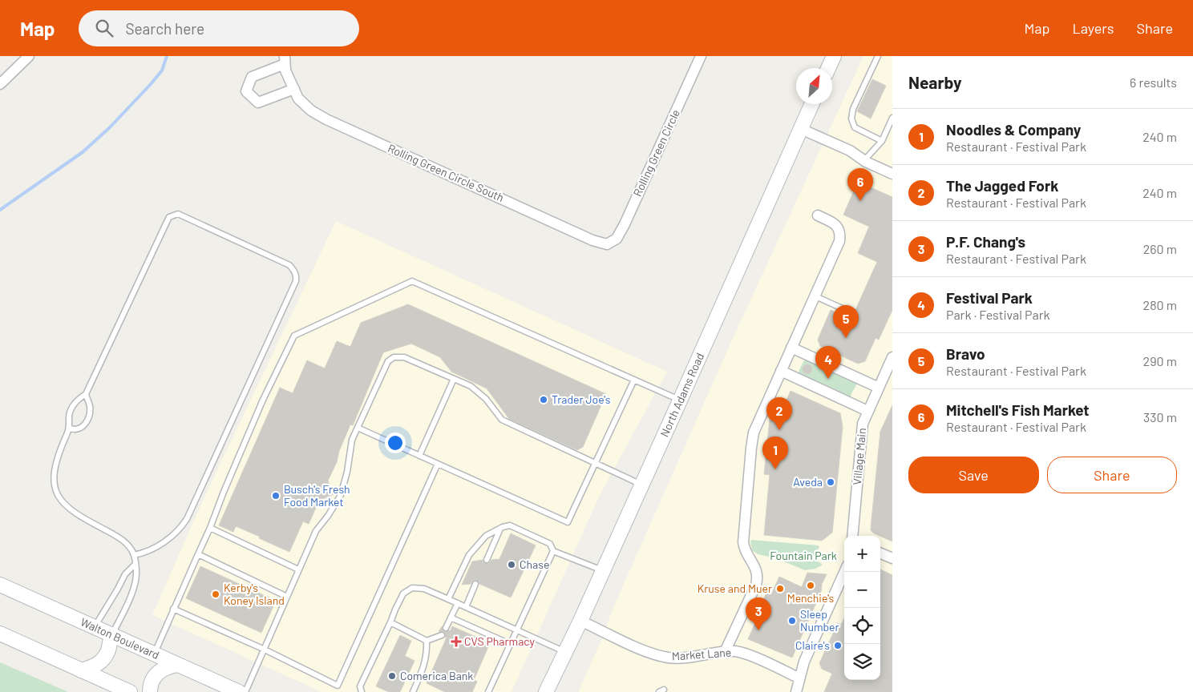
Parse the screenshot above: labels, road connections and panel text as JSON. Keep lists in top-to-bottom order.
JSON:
{
  "streets": {
    "street": [
      "Rolling Green Circle",
      "Rolling Green Circle South",
      "North Adams Road",
      "Village Main",
      "Walton Boulevard",
      "Market Lane"
    ]
  },
  "crossings": [
    ["Rolling Green Circle", "Rolling Green Circle South"],
    ["North Adams Road", "Market Lane"]
  ],
  "parks": ["Fountain Park"],
  "places": {
    "other": [
      "Trader Joe's",
      "Aveda",
      "Busch's Fresh Food Market",
      "Chase",
      "Menchie's",
      "Kruse and Muer",
      "Kerby's Koney Island",
      "Sleep Number",
      "Claire's",
      "Comerica Bank"
    ],
    "health": ["CVS Pharmacy"]
  },
  "north": "top right",
  "page": {
    "header": "Map",
    "search": "Search here",
    "nav": ["Map", "Layers", "Share"],
    "heading": ["Nearby", "6 results"],
    "list": [
      {
        "mark": "1",
        "name": "Noodles & Company",
        "note": "Restaurant · Festival Park",
        "value": "240 m"
      },
      {
        "mark": "2",
        "name": "The Jagged Fork",
        "note": "Restaurant · Festival Park",
        "value": "240 m"
      },
      {
        "mark": "3",
        "name": "P.F. Chang's",
        "note": "Restaurant · Festival Park",
        "value": "260 m"
      },
      {
        "mark": "4",
        "name": "Festival Park",
        "note": "Park · Festival Park",
        "value": "280 m"
      },
      {
        "mark": "5",
        "name": "Bravo",
        "note": "Restaurant · Festival Park",
        "value": "290 m"
      },
      {
        "mark": "6",
        "name": "Mitchell's Fish Market",
        "note": "Restaurant · Festival Park",
        "value": "330 m"
      }
    ],
    "pins": [
      "6",
      "5",
      "4",
      "2",
      "1",
      "3"
    ],
    "buttons": ["Save", "Share"],
    "map_buttons": ["+", "−"]
  }
}
